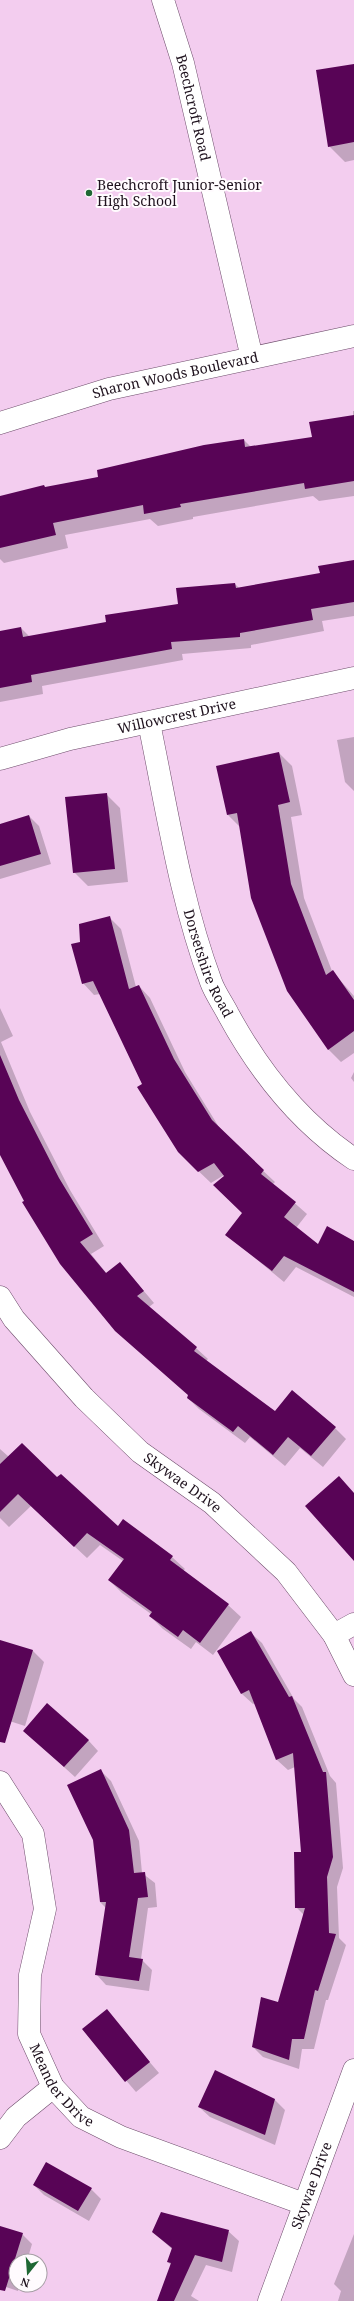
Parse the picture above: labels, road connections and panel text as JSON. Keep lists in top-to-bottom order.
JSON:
{
  "streets": {
    "street": [
      "Beechcroft Road",
      "Sharon Woods Boulevard",
      "Willowcrest Drive",
      "Dorsetshire Road",
      "Skywae Drive",
      "Meander Drive"
    ]
  },
  "crossings": [
    ["Beechcroft Road", "Sharon Woods Boulevard"],
    ["Willowcrest Drive", "Dorsetshire Road"],
    ["Skywae Drive", "Meander Drive"]
  ],
  "places": ["Beechcroft Junior-Senior High School"],
  "north": "bottom"
}
